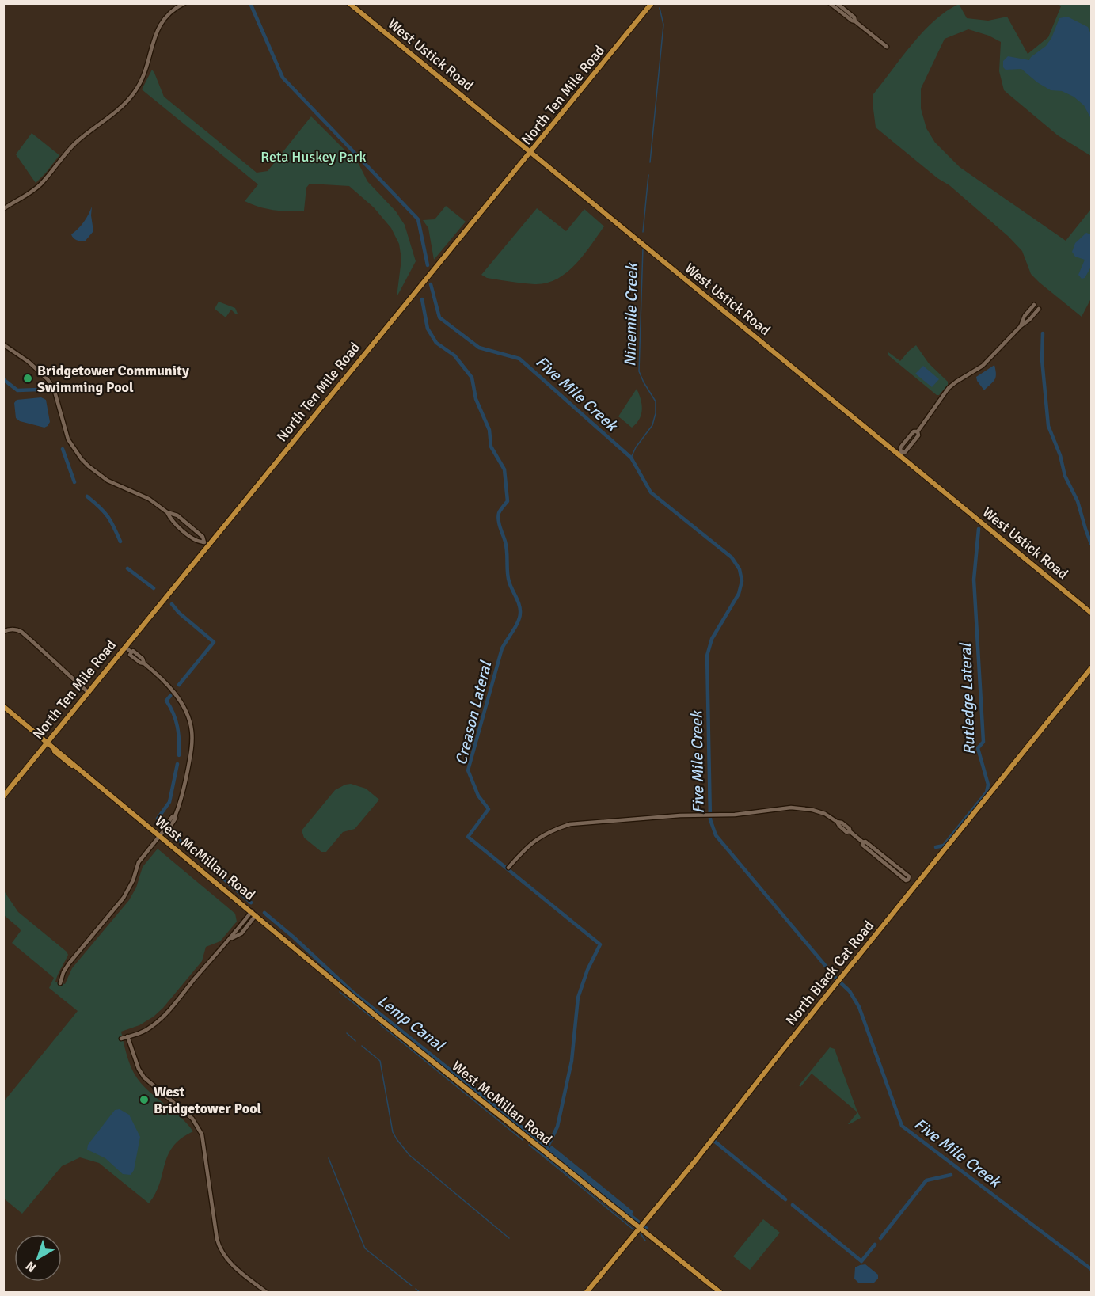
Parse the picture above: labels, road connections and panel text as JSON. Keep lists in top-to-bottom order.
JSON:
{
  "streets": {
    "main road": [
      "West Ustick Road",
      "North Ten Mile Road",
      "West McMillan Road",
      "North Black Cat Road"
    ]
  },
  "crossings": [
    ["West Ustick Road", "North Ten Mile Road"],
    ["North Ten Mile Road", "West McMillan Road"],
    ["West McMillan Road", "North Black Cat Road"]
  ],
  "water": [
    "Ninemile Creek",
    "Five Mile Creek",
    "Rutledge Lateral",
    "Creason Lateral",
    "Lemp Canal"
  ],
  "parks": ["Reta Huskey Park"],
  "places": ["Bridgetower Community Swimming Pool", "West Bridgetower Pool"],
  "north": "bottom left"
}
